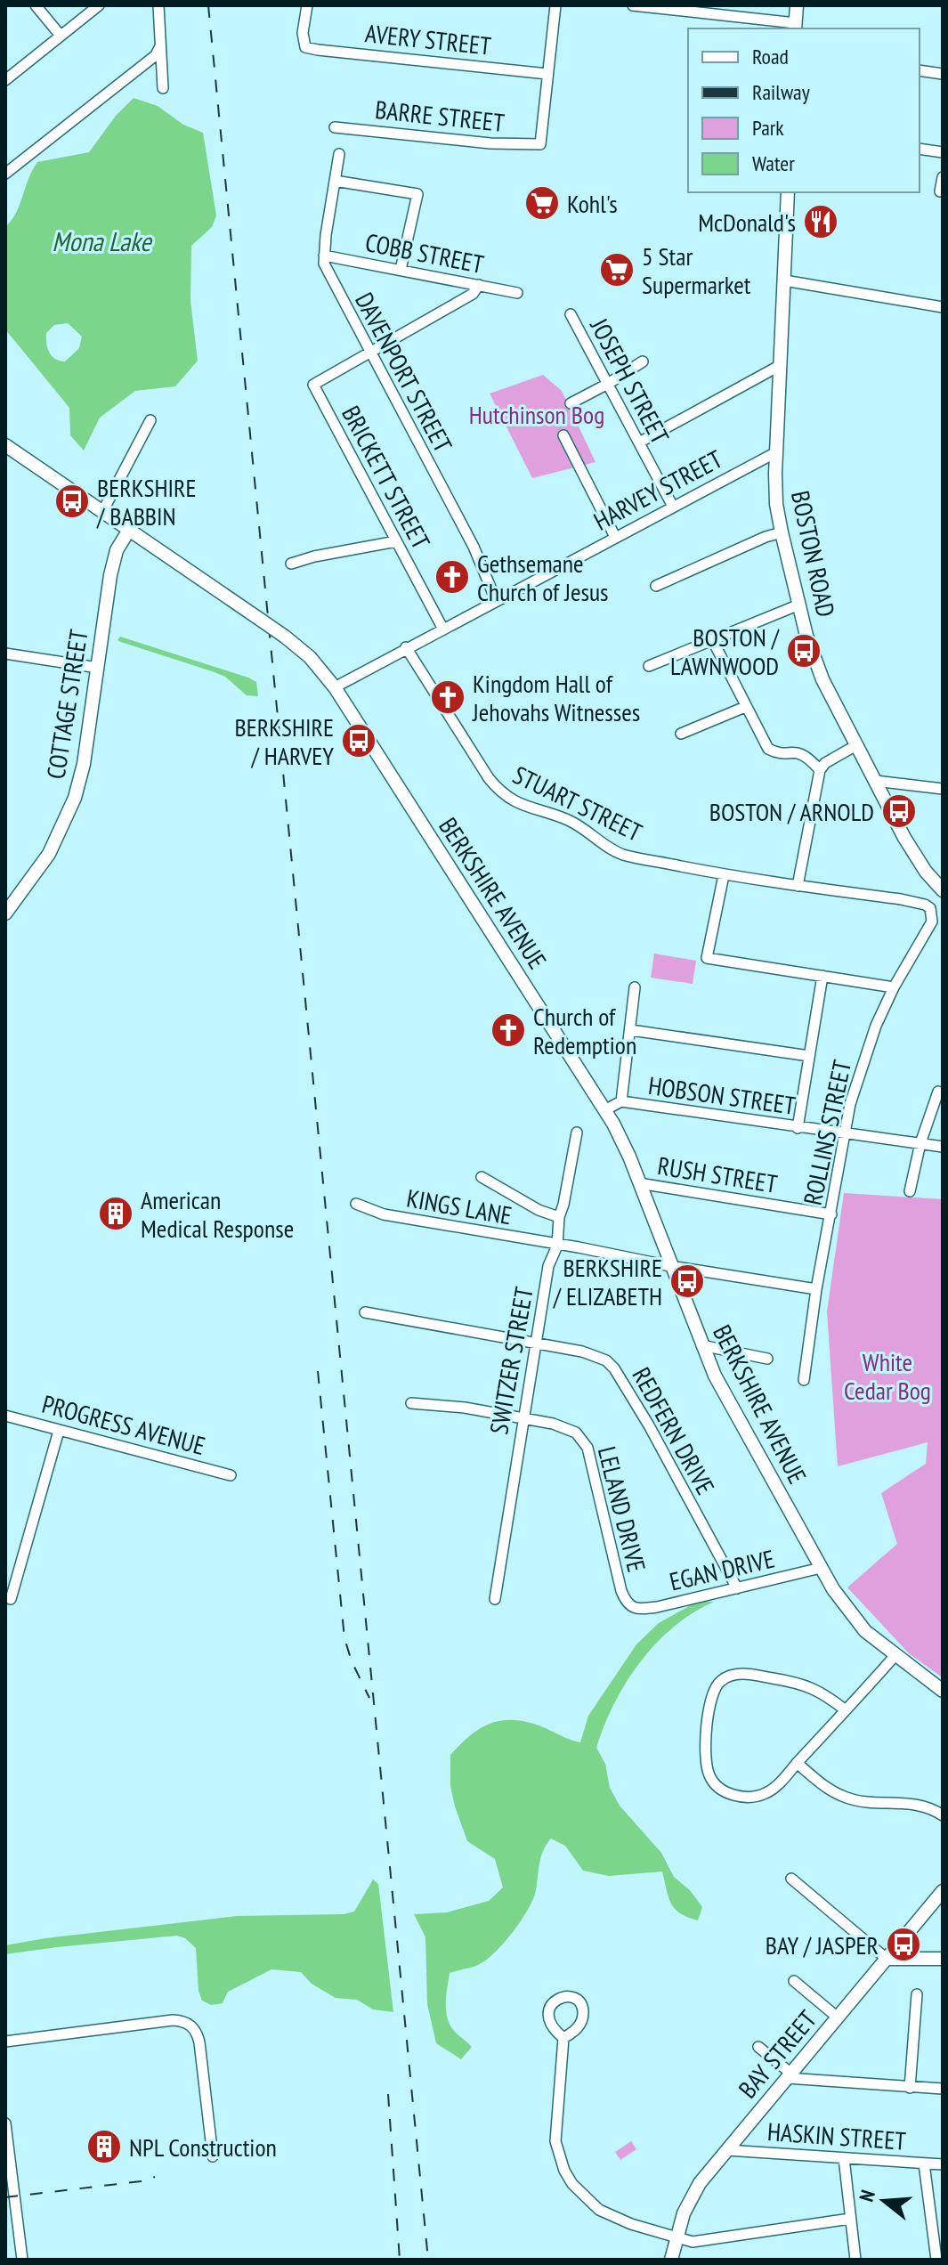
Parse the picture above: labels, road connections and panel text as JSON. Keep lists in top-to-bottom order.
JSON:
{
  "streets": {
    "main road": [
      "BOSTON ROAD",
      "COTTAGE STREET",
      "BERKSHIRE AVENUE",
      "BAY STREET"
    ],
    "street": [
      "AVERY STREET",
      "BARRE STREET",
      "COBB STREET",
      "DAVENPORT STREET",
      "JOSEPH STREET",
      "BRICKETT STREET",
      "HARVEY STREET",
      "STUART STREET",
      "HOBSON STREET",
      "ROLLINS STREET",
      "RUSH STREET",
      "KINGS LANE",
      "SWITZER STREET",
      "PROGRESS AVENUE",
      "REDFERN DRIVE",
      "LELAND DRIVE",
      "EGAN DRIVE",
      "HASKIN STREET"
    ]
  },
  "crossings": [
    ["AVERY STREET", "BARRE STREET"],
    ["COBB STREET", "DAVENPORT STREET"],
    ["DAVENPORT STREET", "BRICKETT STREET"],
    ["DAVENPORT STREET", "HARVEY STREET"],
    ["JOSEPH STREET", "HARVEY STREET"],
    ["BRICKETT STREET", "HARVEY STREET"],
    ["HARVEY STREET", "BOSTON ROAD"],
    ["HARVEY STREET", "STUART STREET"],
    ["HARVEY STREET", "BERKSHIRE AVENUE"],
    ["COTTAGE STREET", "BERKSHIRE AVENUE"],
    ["STUART STREET", "ROLLINS STREET"],
    ["BERKSHIRE AVENUE", "RUSH STREET"],
    ["BERKSHIRE AVENUE", "KINGS LANE"],
    ["BERKSHIRE AVENUE", "EGAN DRIVE"],
    ["HOBSON STREET", "ROLLINS STREET"],
    ["ROLLINS STREET", "RUSH STREET"],
    ["ROLLINS STREET", "KINGS LANE"],
    ["KINGS LANE", "SWITZER STREET"],
    ["SWITZER STREET", "REDFERN DRIVE"],
    ["SWITZER STREET", "LELAND DRIVE"],
    ["REDFERN DRIVE", "EGAN DRIVE"],
    ["LELAND DRIVE", "EGAN DRIVE"],
    ["BAY STREET", "HASKIN STREET"]
  ],
  "water": ["Mona Lake"],
  "parks": ["Hutchinson Bog", "White Cedar Bog"],
  "places": {
    "supermarket": ["Kohl's", "5 Star Supermarket"],
    "restaurant": ["McDonald's"],
    "bus stop": [
      "BERKSHIRE / BABBIN",
      "BOSTON / LAWNWOOD",
      "BERKSHIRE / HARVEY",
      "BOSTON / ARNOLD",
      "BERKSHIRE / ELIZABETH",
      "BAY / JASPER"
    ],
    "church": ["Gethsemane Church of Jesus", "Kingdom Hall of Jehovahs Witnesses", "Church of Redemption"],
    "building": ["American Medical Response", "NPL Construction"]
  },
  "legend": [
    "Road",
    "Railway",
    "Park",
    "Water"
  ],
  "north": "left"
}
